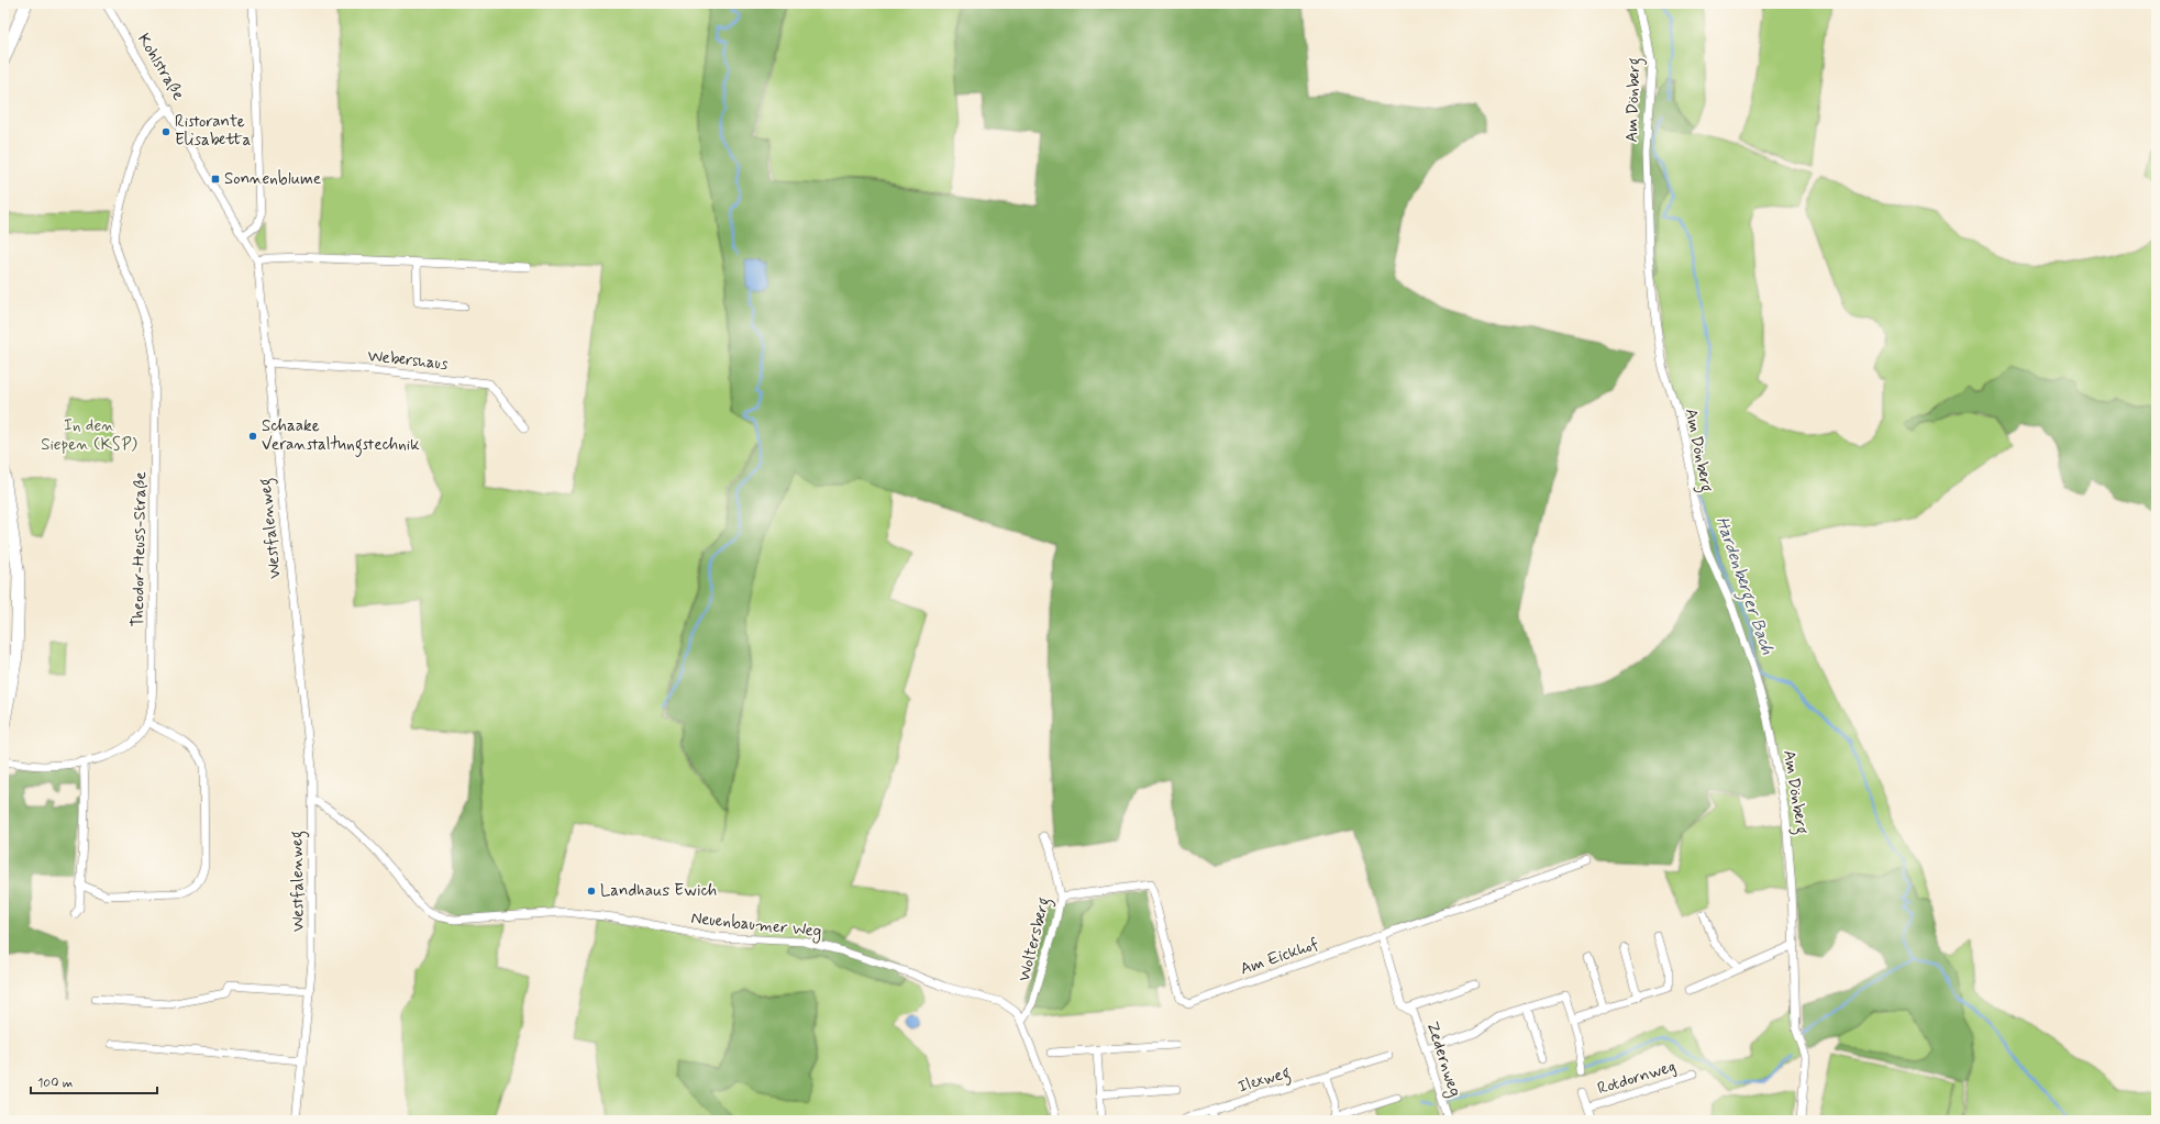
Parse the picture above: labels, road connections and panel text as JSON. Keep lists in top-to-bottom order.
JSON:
{
  "streets": {
    "street": [
      "Kohlstraße",
      "Am Dönberg",
      "Webershaus",
      "Westfalenweg",
      "Theodor-Heuss-Straße",
      "Neuenbaumer Weg",
      "Woltersberg",
      "Am Eickhof",
      "Zedernweg",
      "Rotdornweg",
      "Ilexweg"
    ]
  },
  "crossings": [
    ["Kohlstraße", "Westfalenweg"],
    ["Kohlstraße", "Theodor-Heuss-Straße"],
    ["Webershaus", "Westfalenweg"],
    ["Westfalenweg", "Neuenbaumer Weg"],
    ["Neuenbaumer Weg", "Woltersberg"],
    ["Woltersberg", "Am Eickhof"],
    ["Am Eickhof", "Zedernweg"]
  ],
  "water": ["Hardenberger Bach"],
  "parks": ["In den Siepen (KSP)"],
  "places": {
    "other": ["Ristorante Elisabetta", "Schaake Veranstaltungstechnik", "Landhaus Ewich"],
    "transit": ["Sonnenblume"]
  },
  "scale_bar": "100 m"
}
